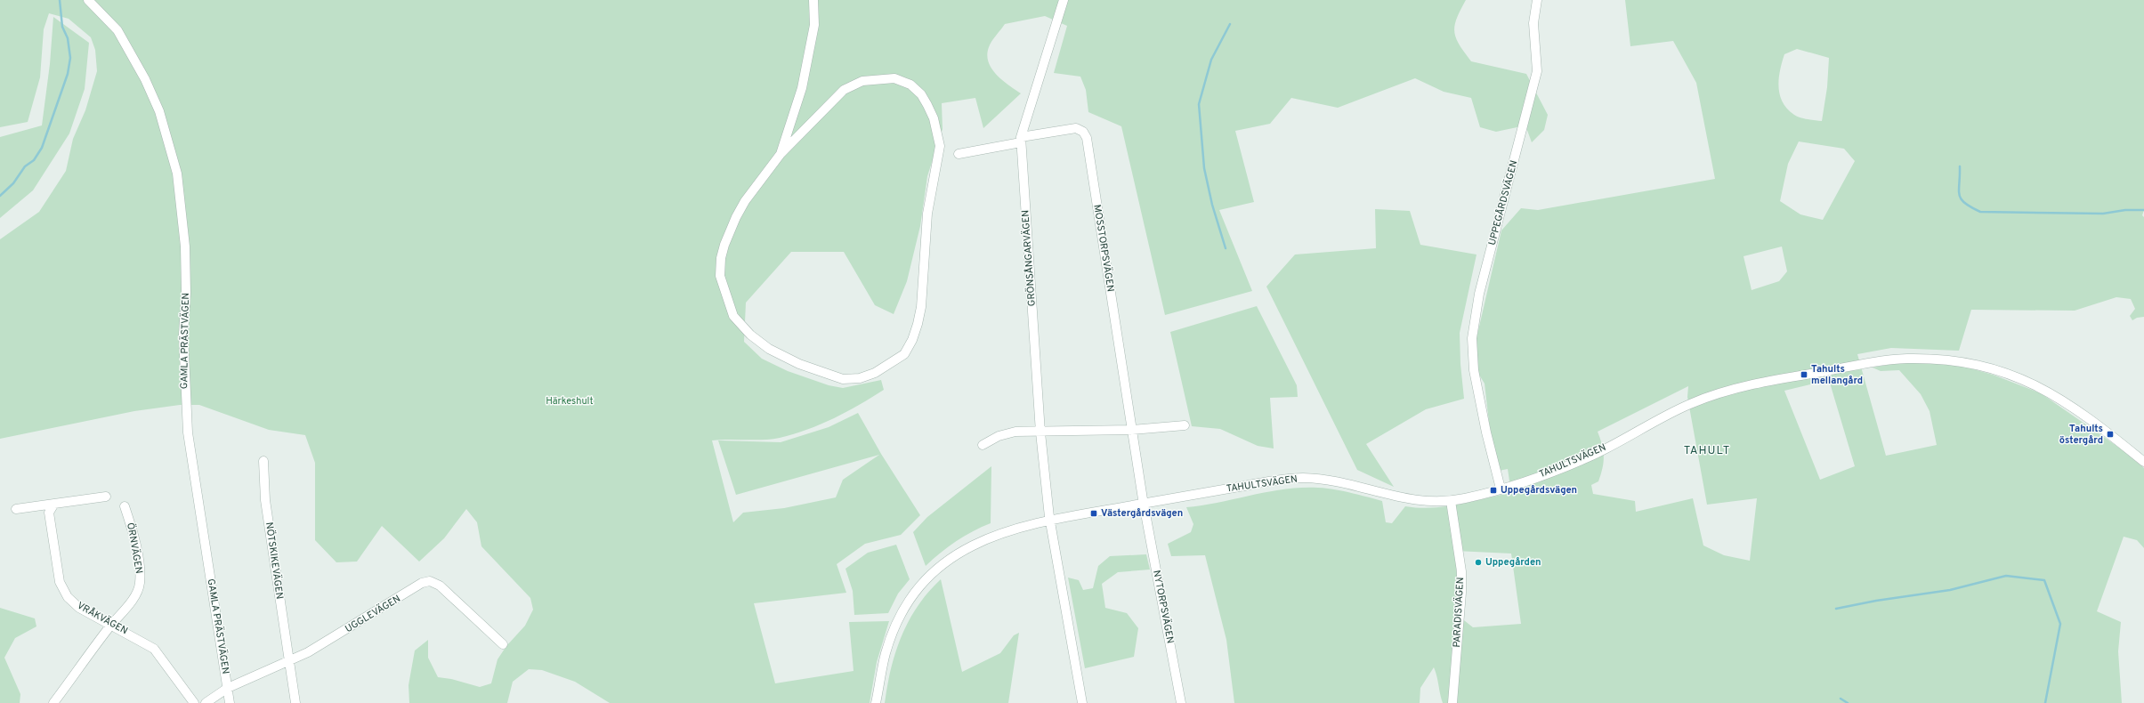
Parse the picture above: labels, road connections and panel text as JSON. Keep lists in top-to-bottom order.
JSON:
{
  "streets": {
    "street": [
      "UPPEGÅRDSVÄGEN",
      "MOSSTORPSVÄGEN",
      "GRÖNSÅNGARVÄGEN",
      "GAMLA PRÄSTVÄGEN",
      "TAHULTSVÄGEN",
      "ÖRNVÄGEN",
      "NÖTSKIKEVÄGEN",
      "NYTORPSVÄGEN",
      "PARADISVÄGEN",
      "UGGLEVÄGEN",
      "VRÅKVÄGEN"
    ]
  },
  "crossings": [
    ["UPPEGÅRDSVÄGEN", "TAHULTSVÄGEN"],
    ["MOSSTORPSVÄGEN", "GRÖNSÅNGARVÄGEN"],
    ["MOSSTORPSVÄGEN", "TAHULTSVÄGEN"],
    ["MOSSTORPSVÄGEN", "NYTORPSVÄGEN"],
    ["GRÖNSÅNGARVÄGEN", "TAHULTSVÄGEN"],
    ["GAMLA PRÄSTVÄGEN", "UGGLEVÄGEN"],
    ["TAHULTSVÄGEN", "NYTORPSVÄGEN"],
    ["TAHULTSVÄGEN", "PARADISVÄGEN"],
    ["ÖRNVÄGEN", "VRÅKVÄGEN"],
    ["NÖTSKIKEVÄGEN", "UGGLEVÄGEN"]
  ],
  "districts": ["TAHULT"],
  "parks": ["Härkeshult"],
  "places": {
    "transit": [
      "Tahults mellangård",
      "Tahults östergård",
      "Uppegårdsvägen",
      "Västergårdsvägen"
    ],
    "other": ["Uppegården"]
  }
}
